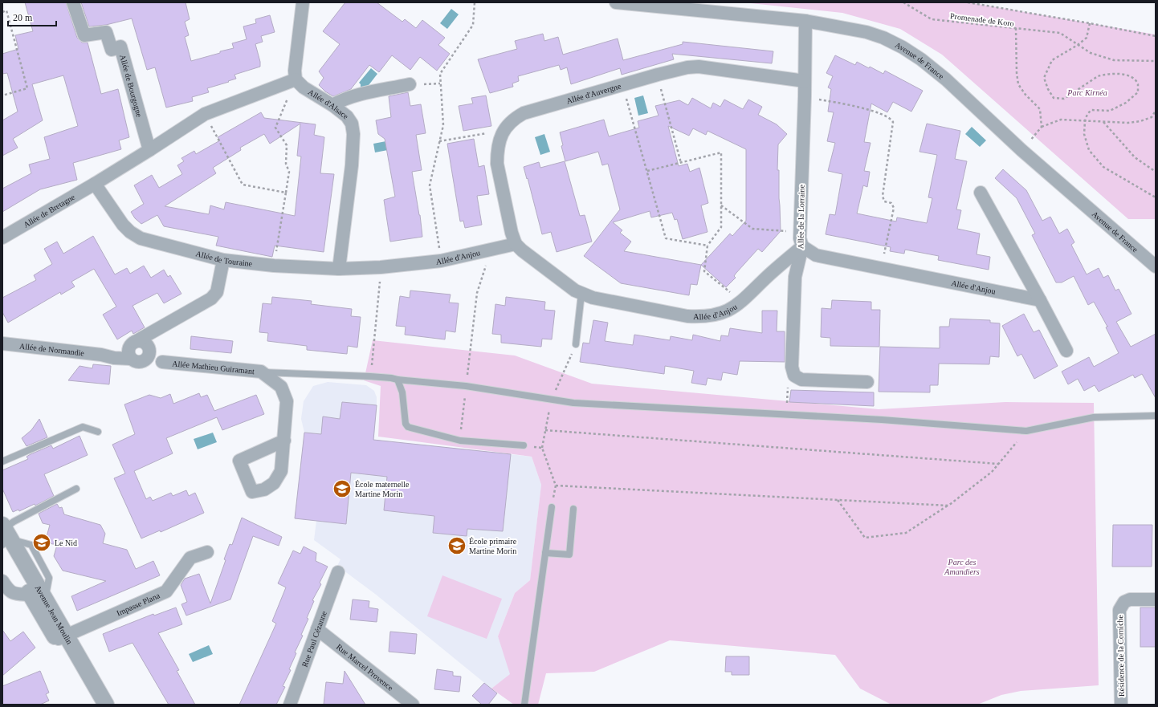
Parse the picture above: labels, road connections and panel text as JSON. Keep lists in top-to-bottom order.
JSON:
{
  "streets": {
    "street": [
      "Avenue de France",
      "Allée de Bourgogne",
      "Allée d'Auvergne",
      "Allée d'Alsace",
      "Allée de Bretagne",
      "Allée de la Lorraine",
      "Allée d'Anjou",
      "Allée de Touraine",
      "Allée de Normandie",
      "Allée Mathieu Guiramant",
      "Impasse Plana",
      "Avenue Jean Moulin",
      "Rue Paul Cézanne",
      "Résidence de la Corniche",
      "Rue Marcel Provence"
    ],
    "path": ["Promenade de Koro"]
  },
  "crossings": [
    ["Avenue de France", "Allée de la Lorraine"],
    ["Allée d'Auvergne", "Allée de la Lorraine"],
    ["Allée d'Auvergne", "Allée d'Anjou"],
    ["Allée d'Alsace", "Allée de Touraine"],
    ["Allée de Bretagne", "Allée de Touraine"],
    ["Allée de la Lorraine", "Allée d'Anjou"],
    ["Allée d'Anjou", "Allée de Touraine"],
    ["Allée de Touraine", "Allée de Normandie"],
    ["Allée de Normandie", "Allée Mathieu Guiramant"],
    ["Impasse Plana", "Avenue Jean Moulin"],
    ["Rue Paul Cézanne", "Rue Marcel Provence"]
  ],
  "parks": ["Parc Kirnéa", "Parc des Amandiers"],
  "places": {
    "school or university": ["École maternelle Martine Morin", "Le Nid", "École primaire Martine Morin"]
  },
  "scale_bar": "20 m"
}
